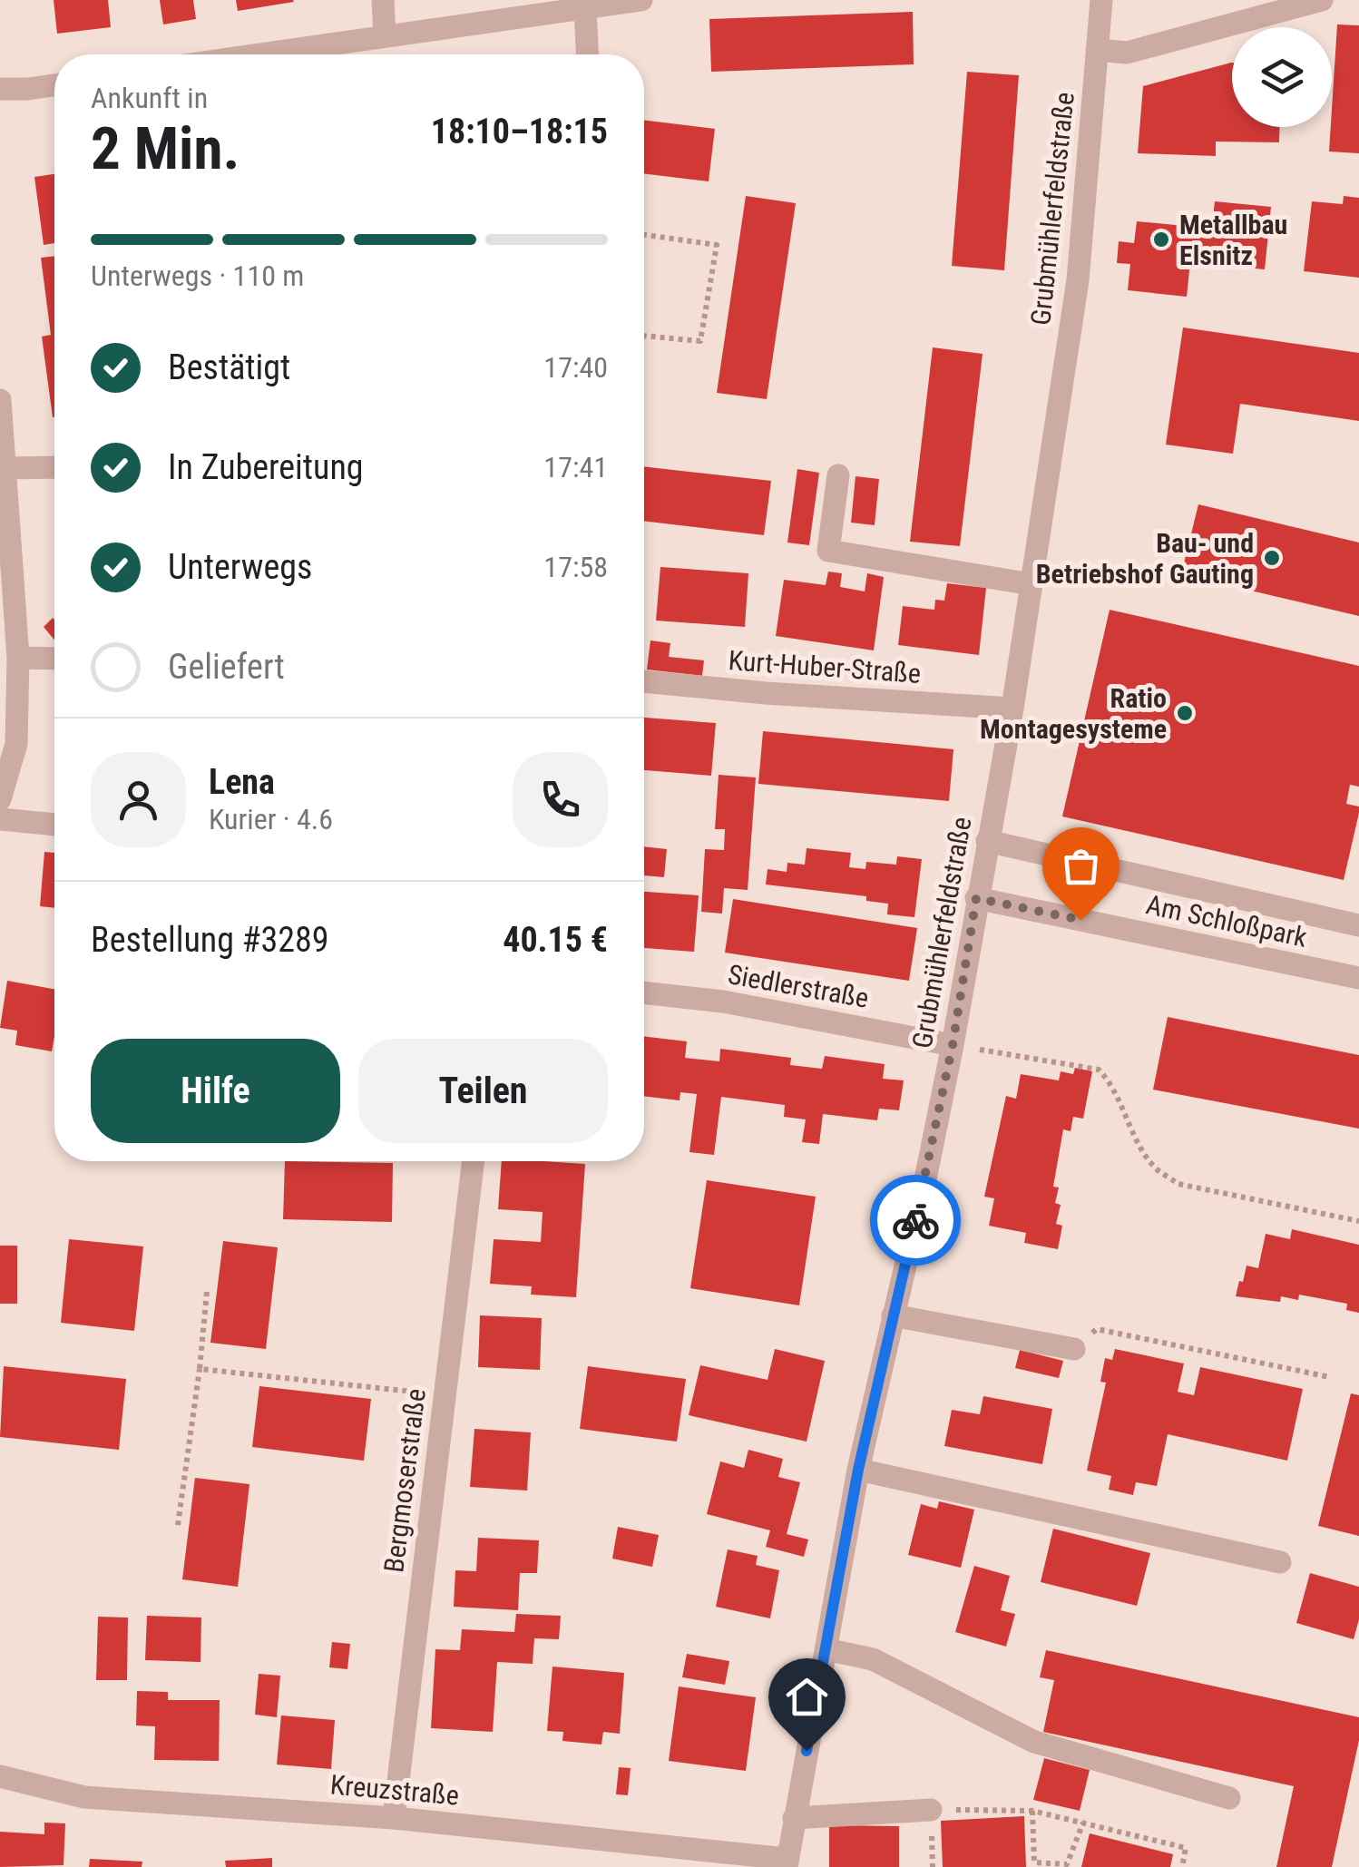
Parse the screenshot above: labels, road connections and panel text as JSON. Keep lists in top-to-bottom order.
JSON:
{
  "streets": {
    "street": [
      "Grubmühlerfeldstraße",
      "Kurt-Huber-Straße",
      "Am Schloßpark",
      "Siedlerstraße",
      "Bergmoserstraße",
      "Kreuzstraße"
    ]
  },
  "crossings": [
    ["Grubmühlerfeldstraße", "Kurt-Huber-Straße"],
    ["Grubmühlerfeldstraße", "Am Schloßpark"],
    ["Grubmühlerfeldstraße", "Siedlerstraße"],
    ["Grubmühlerfeldstraße", "Kreuzstraße"],
    ["Bergmoserstraße", "Kreuzstraße"]
  ],
  "places": ["Metallbau Elsnitz", "Bau- und Betriebshof Gauting", "Ratio Montagesysteme"],
  "page": {
    "heading": ["2 Min.", "Ankunft in", "18:10–18:15"],
    "panel": [
      "Lena",
      "Kurier · 4.6",
      "Bestellung #3289",
      "40.15 €"
    ],
    "bar": "Unterwegs · 110 m",
    "list": [
      ["Bestätigt", "17:40"],
      ["In Zubereitung", "17:41"],
      ["Unterwegs", "17:58"],
      "Geliefert"
    ],
    "buttons": ["Hilfe", "Teilen"]
  }
}
